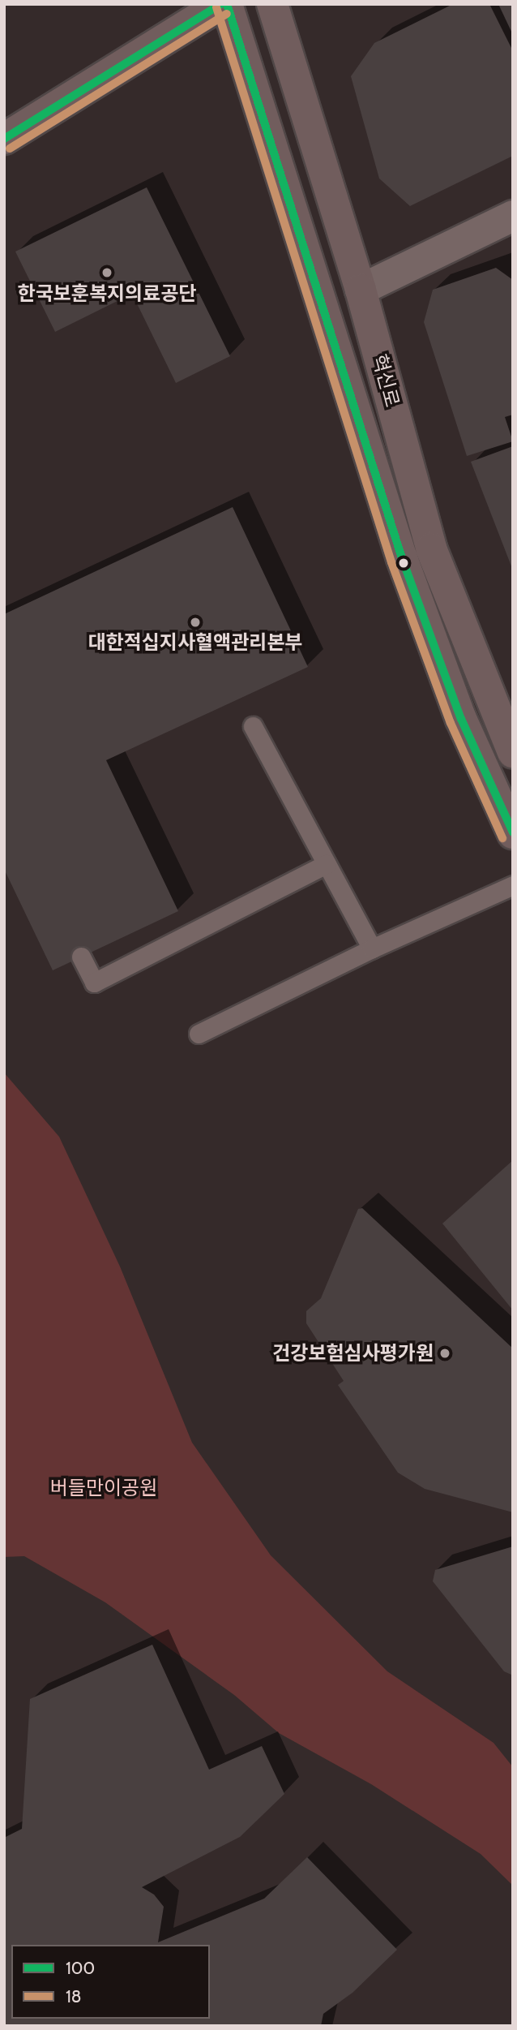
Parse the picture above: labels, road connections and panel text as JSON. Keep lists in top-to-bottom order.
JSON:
{
  "streets": {
    "street": ["혁신로"]
  },
  "parks": ["버들만이공원"],
  "places": ["한국보훈복지의료공단", "대한적십지사혈액관리본부", "건강보험심사평가원"],
  "lines": ["transit line 100", "transit line 18"],
  "legend": ["100", "18"]
}
